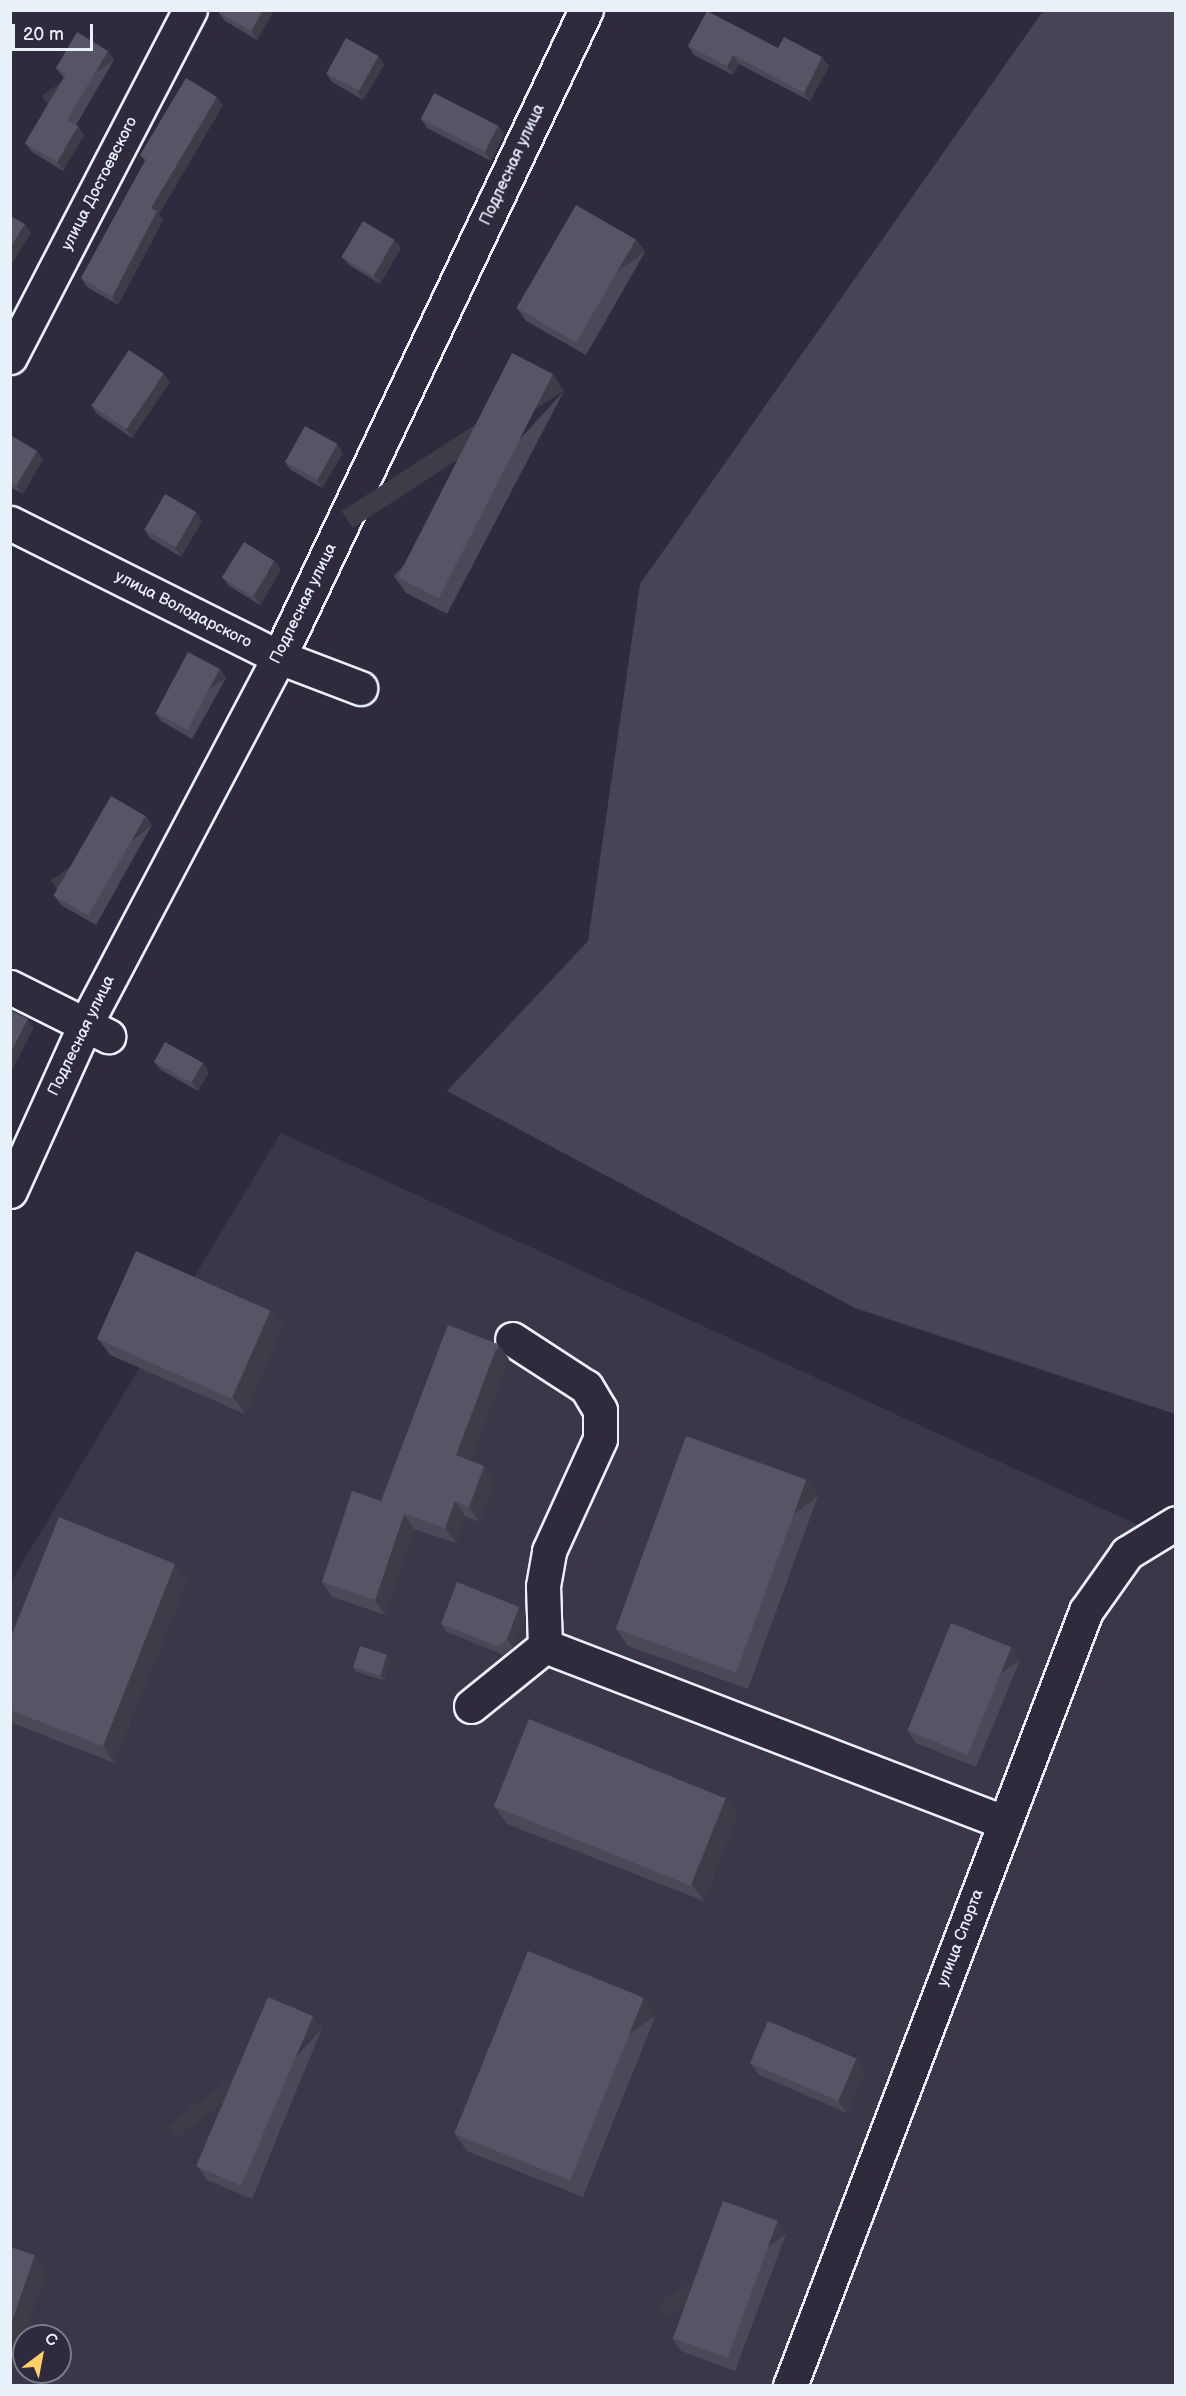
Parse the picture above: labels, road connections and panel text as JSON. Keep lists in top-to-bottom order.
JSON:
{
  "streets": {
    "street": [
      "Подлесная улица",
      "улица Достоевского",
      "улица Володарского",
      "улица Спорта"
    ]
  },
  "crossings": [
    ["Подлесная улица", "улица Володарского"]
  ],
  "scale_bar": "20 m",
  "north": "top right"
}
